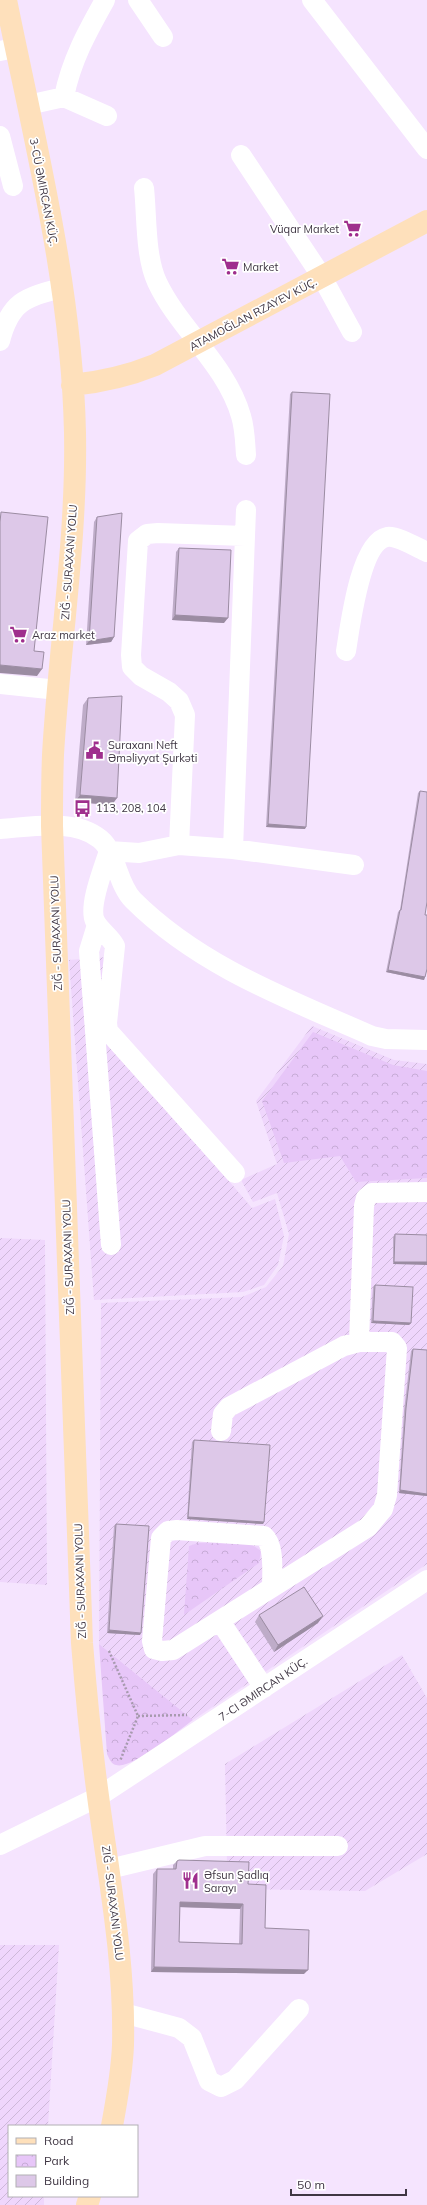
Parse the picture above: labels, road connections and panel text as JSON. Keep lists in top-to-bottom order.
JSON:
{
  "streets": {
    "main road": ["3-CÜ ƏMIRCAN KÜÇ.", "ATAMOĞLAN RZAYEV KÜÇ."],
    "street": ["7-CI ƏMIRCAN KÜÇ."]
  },
  "crossings": [
    ["3-CÜ ƏMIRCAN KÜÇ.", "ATAMOĞLAN RZAYEV KÜÇ."],
    ["3-CÜ ƏMIRCAN KÜÇ.", "7-CI ƏMIRCAN KÜÇ."]
  ],
  "places": {
    "supermarket": ["Vüqar Market", "Market", "Araz market"],
    "public building": ["Suraxanı Neft Əməliyyat Şurkəti"],
    "bus stop": ["113, 208, 104"],
    "restaurant": ["Əfsun Şadlıq Sarayı"]
  },
  "legend": ["Road", "Park", "Building"],
  "scale_bar": "50 m"
}
